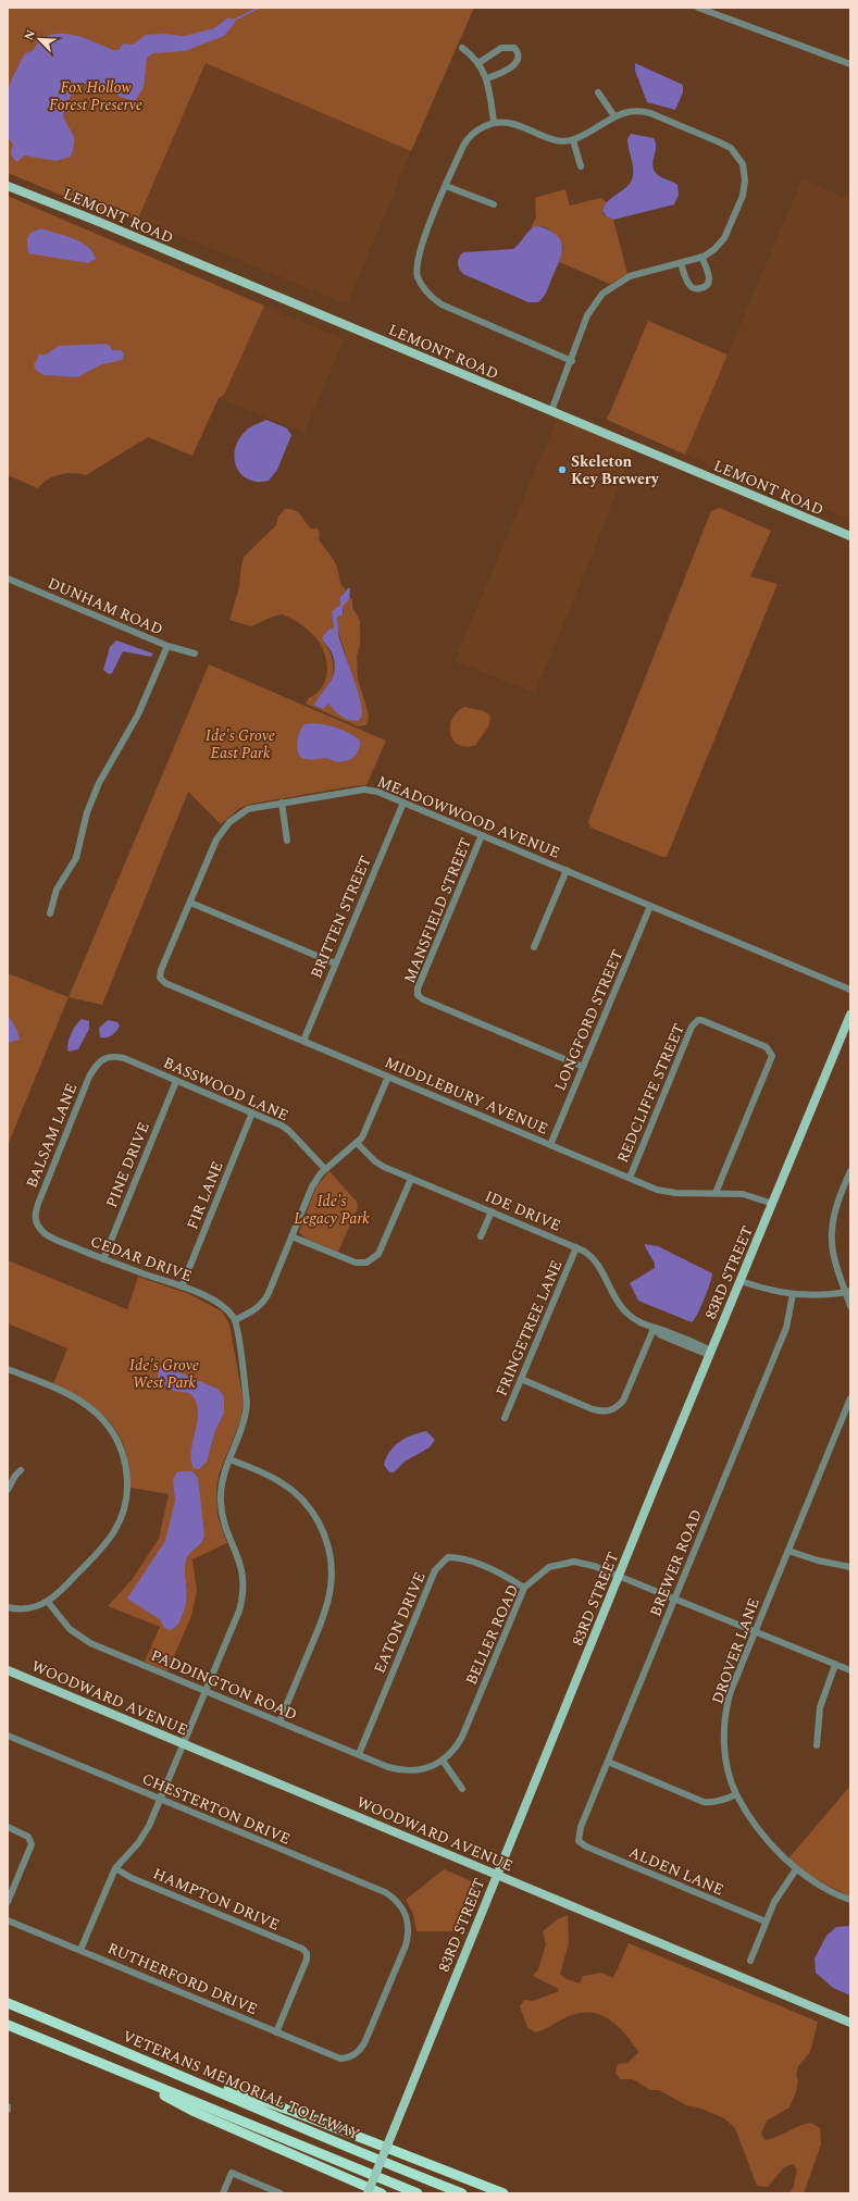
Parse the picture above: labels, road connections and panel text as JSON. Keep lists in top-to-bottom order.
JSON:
{
  "streets": {
    "highway": ["VETERANS MEMORIAL TOLLWAY"],
    "main road": ["LEMONT ROAD", "83RD STREET", "WOODWARD AVENUE"],
    "street": [
      "DUNHAM ROAD",
      "MEADOWWOOD AVENUE",
      "MANSFIELD STREET",
      "BRITTEN STREET",
      "LONGFORD STREET",
      "BASSWOOD LANE",
      "REDCLIFFE STREET",
      "MIDDLEBURY AVENUE",
      "BALSAM LANE",
      "PINE DRIVE",
      "FIR LANE",
      "IDE DRIVE",
      "CEDAR DRIVE",
      "FRINGETREE LANE",
      "BREWER ROAD",
      "EATON DRIVE",
      "BELLER ROAD",
      "DROVER LANE",
      "PADDINGTON ROAD",
      "CHESTERTON DRIVE",
      "ALDEN LANE",
      "HAMPTON DRIVE",
      "RUTHERFORD DRIVE"
    ]
  },
  "crossings": [
    ["MEADOWWOOD AVENUE", "MANSFIELD STREET"],
    ["MEADOWWOOD AVENUE", "BRITTEN STREET"],
    ["MEADOWWOOD AVENUE", "LONGFORD STREET"],
    ["MEADOWWOOD AVENUE", "MIDDLEBURY AVENUE"],
    ["MANSFIELD STREET", "LONGFORD STREET"],
    ["BRITTEN STREET", "MIDDLEBURY AVENUE"],
    ["LONGFORD STREET", "MIDDLEBURY AVENUE"],
    ["BASSWOOD LANE", "BALSAM LANE"],
    ["BASSWOOD LANE", "PINE DRIVE"],
    ["BASSWOOD LANE", "FIR LANE"],
    ["REDCLIFFE STREET", "MIDDLEBURY AVENUE"],
    ["MIDDLEBURY AVENUE", "83RD STREET"],
    ["BALSAM LANE", "CEDAR DRIVE"],
    ["PINE DRIVE", "CEDAR DRIVE"],
    ["FIR LANE", "CEDAR DRIVE"],
    ["IDE DRIVE", "83RD STREET"],
    ["IDE DRIVE", "FRINGETREE LANE"],
    ["83RD STREET", "BELLER ROAD"],
    ["83RD STREET", "WOODWARD AVENUE"],
    ["BREWER ROAD", "BELLER ROAD"],
    ["BREWER ROAD", "ALDEN LANE"],
    ["EATON DRIVE", "BELLER ROAD"],
    ["EATON DRIVE", "PADDINGTON ROAD"],
    ["BELLER ROAD", "DROVER LANE"],
    ["BELLER ROAD", "PADDINGTON ROAD"],
    ["CHESTERTON DRIVE", "RUTHERFORD DRIVE"],
    ["HAMPTON DRIVE", "RUTHERFORD DRIVE"]
  ],
  "parks": [
    "Fox Hollow Forest Preserve",
    "Ide's Grove East Park",
    "Ide's Legacy Park",
    "Ide's Grove West Park"
  ],
  "places": ["Skeleton Key Brewery"],
  "north": "top left"
}
